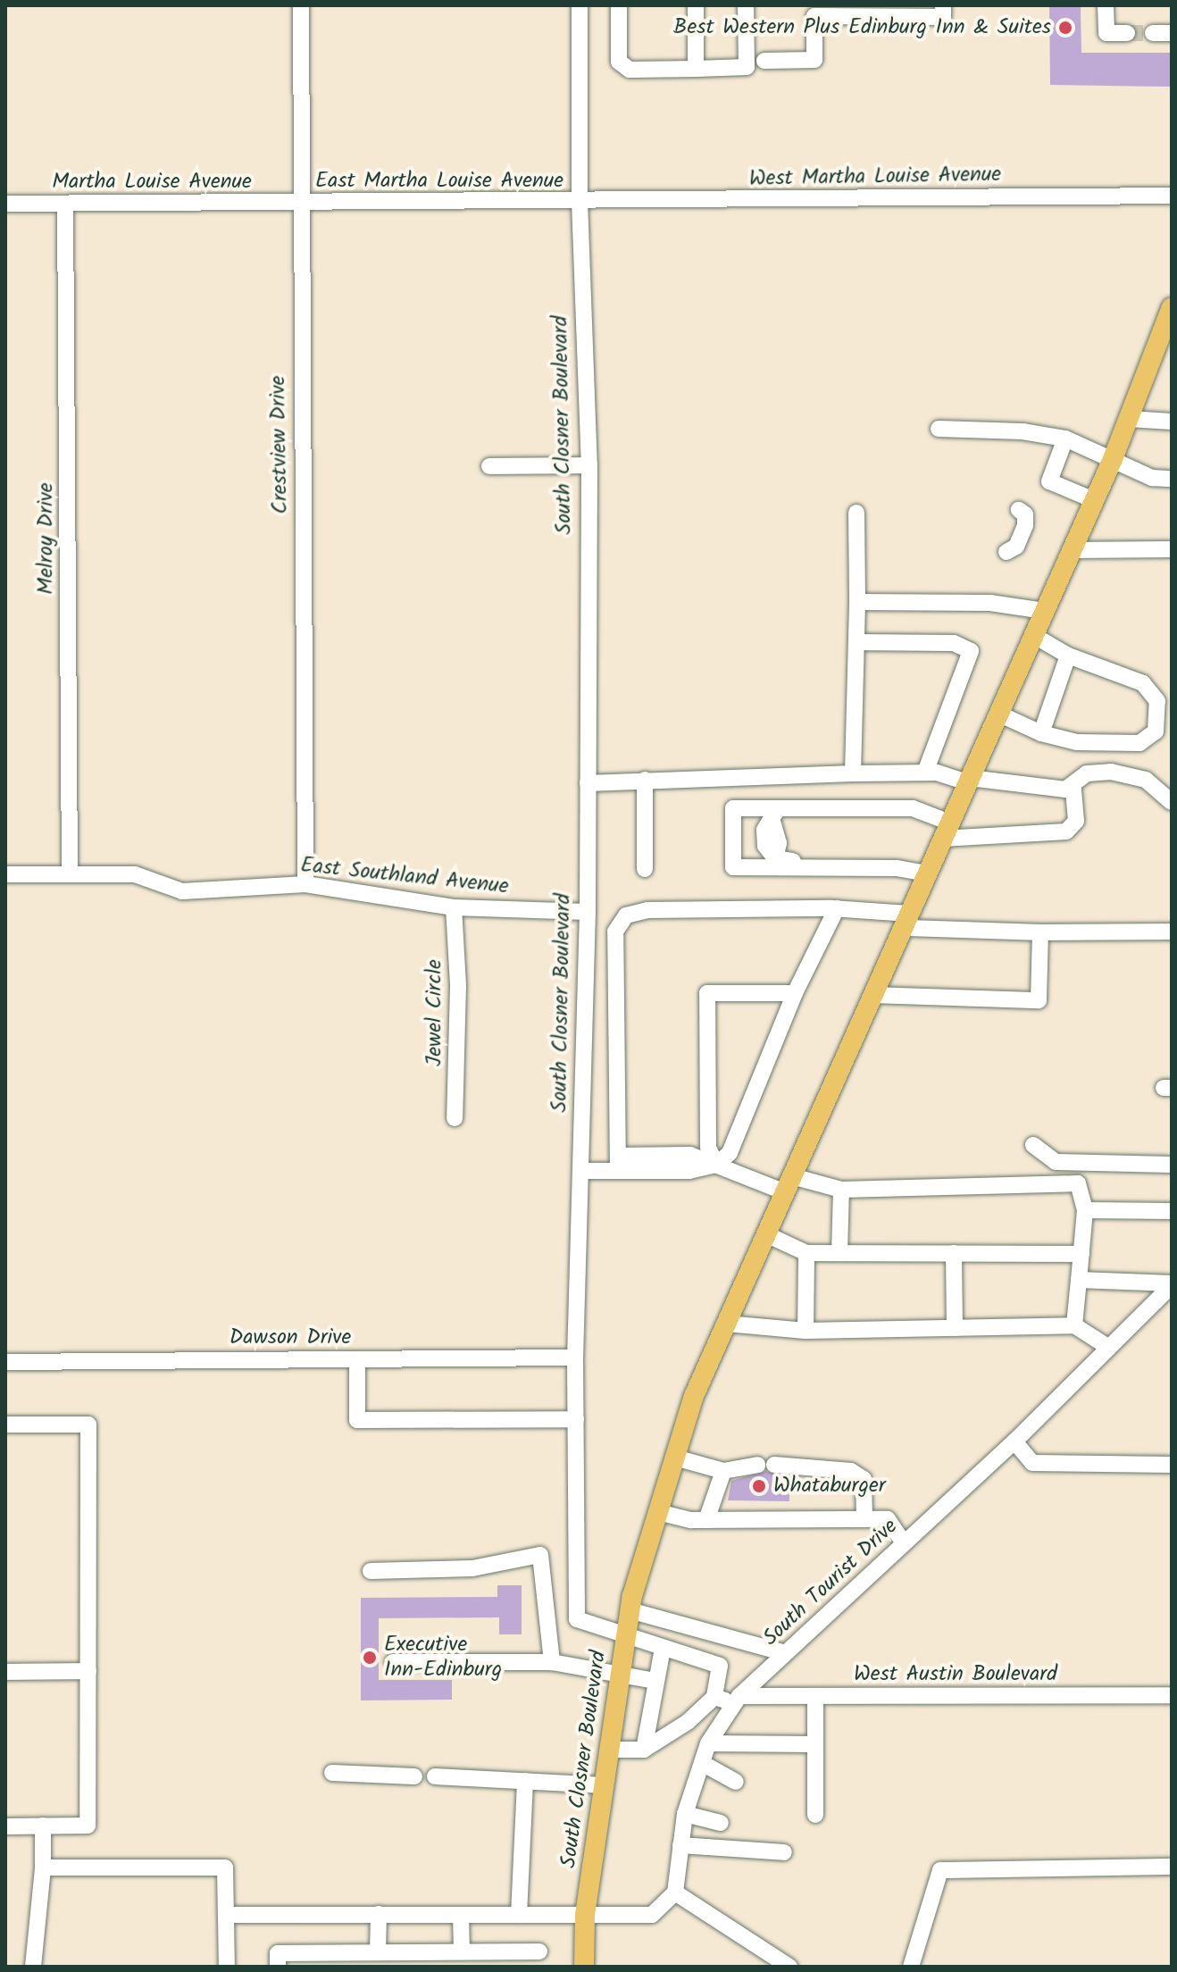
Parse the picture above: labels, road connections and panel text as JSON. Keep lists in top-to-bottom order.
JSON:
{
  "streets": {
    "main road": ["South Closner Boulevard"],
    "street": [
      "West Martha Louise Avenue",
      "East Martha Louise Avenue",
      "Martha Louise Avenue",
      "Crestview Drive",
      "Melroy Drive",
      "East Southland Avenue",
      "Jewel Circle",
      "Dawson Drive",
      "South Tourist Drive",
      "West Austin Boulevard"
    ]
  },
  "crossings": [
    ["West Martha Louise Avenue", "East Martha Louise Avenue"],
    ["West Martha Louise Avenue", "South Closner Boulevard"],
    ["East Martha Louise Avenue", "Martha Louise Avenue"],
    ["East Martha Louise Avenue", "South Closner Boulevard"],
    ["East Martha Louise Avenue", "Crestview Drive"],
    ["Martha Louise Avenue", "Crestview Drive"],
    ["Martha Louise Avenue", "Melroy Drive"],
    ["South Closner Boulevard", "East Southland Avenue"],
    ["South Closner Boulevard", "Dawson Drive"],
    ["Crestview Drive", "East Southland Avenue"],
    ["Melroy Drive", "East Southland Avenue"],
    ["East Southland Avenue", "Jewel Circle"],
    ["South Tourist Drive", "West Austin Boulevard"]
  ],
  "places": ["Best Western Plus Edinburg Inn & Suites", "Whataburger", "Executive Inn-Edinburg"]
}
